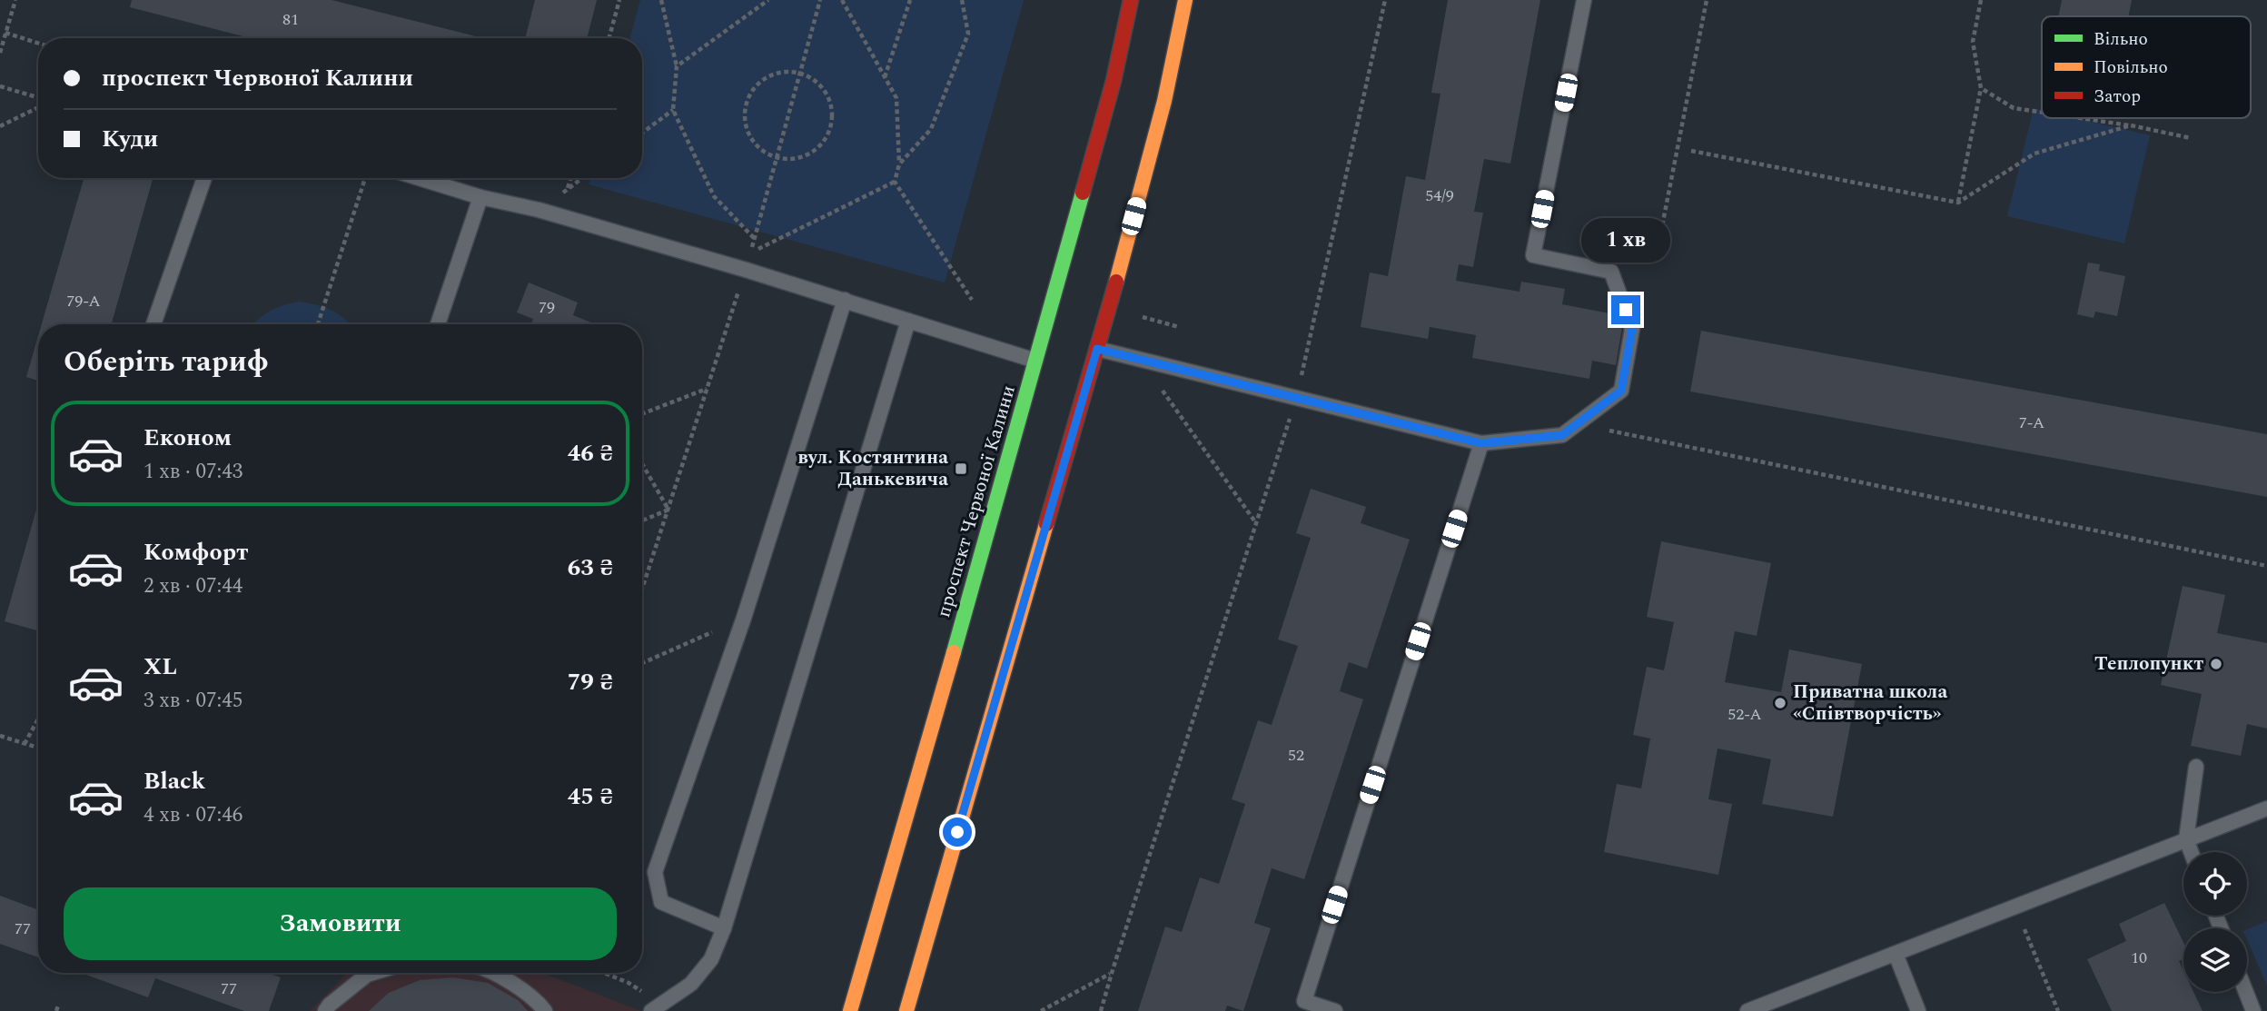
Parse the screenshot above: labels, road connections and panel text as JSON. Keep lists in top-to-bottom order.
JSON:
{
  "streets": {
    "main road": ["проспект Червоної Калини"]
  },
  "places": {
    "transit": ["вул. Костянтина Данькевича"],
    "other": ["Теплопункт", "Приватна школа «Співтворчість»"]
  },
  "house_numbers": [
    "81",
    "54/9",
    "79-А",
    "79",
    "7-А",
    "52-А",
    "52",
    "77",
    "10",
    "77"
  ],
  "legend": ["Вільно", "Повільно", "Затор"],
  "page": {
    "banner": ["проспект Червоної Калини", "Куди"],
    "bubble": "1 хв",
    "heading": "Оберіть тариф",
    "list": [
      {
        "name": "Економ",
        "note": "1 хв · 07:43",
        "value": "46 ₴"
      },
      {
        "name": "Комфорт",
        "note": "2 хв · 07:44",
        "value": "63 ₴"
      },
      {
        "name": "XL",
        "note": "3 хв · 07:45",
        "value": "79 ₴"
      },
      {
        "name": "Black",
        "note": "4 хв · 07:46",
        "value": "45 ₴"
      }
    ],
    "buttons": "Замовити"
  }
}
